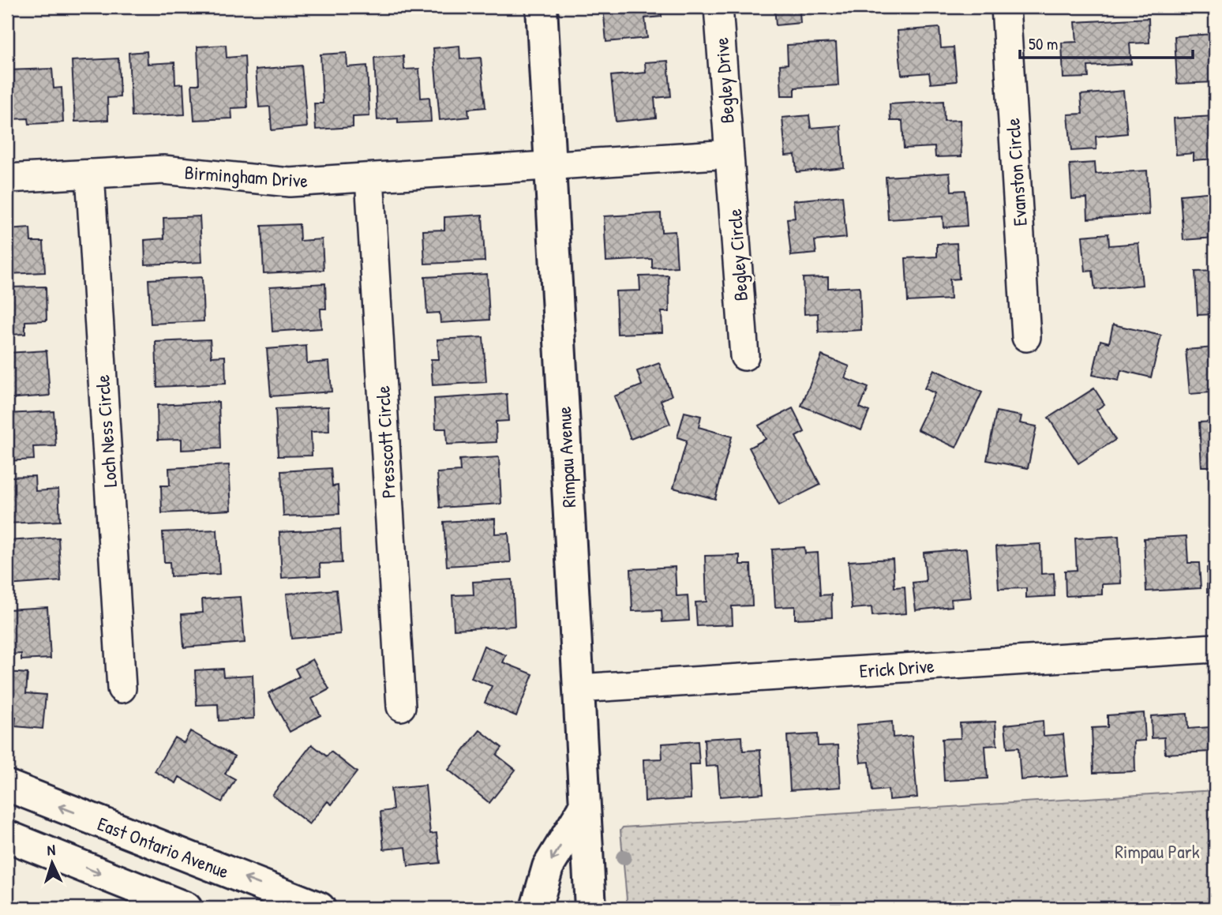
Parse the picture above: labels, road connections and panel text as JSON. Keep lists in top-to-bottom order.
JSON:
{
  "streets": {
    "main road": ["Rimpau Avenue", "East Ontario Avenue"],
    "street": [
      "Begley Drive",
      "Evanston Circle",
      "Birmingham Drive",
      "Begley Circle",
      "Loch Ness Circle",
      "Presscott Circle",
      "Erick Drive"
    ]
  },
  "crossings": [
    ["Begley Drive", "Birmingham Drive"],
    ["Begley Drive", "Begley Circle"],
    ["Birmingham Drive", "Begley Circle"],
    ["Birmingham Drive", "Loch Ness Circle"],
    ["Birmingham Drive", "Presscott Circle"],
    ["Birmingham Drive", "Rimpau Avenue"],
    ["Rimpau Avenue", "Erick Drive"]
  ],
  "parks": ["Rimpau Park"],
  "scale_bar": "50 m",
  "north": "top"
}
